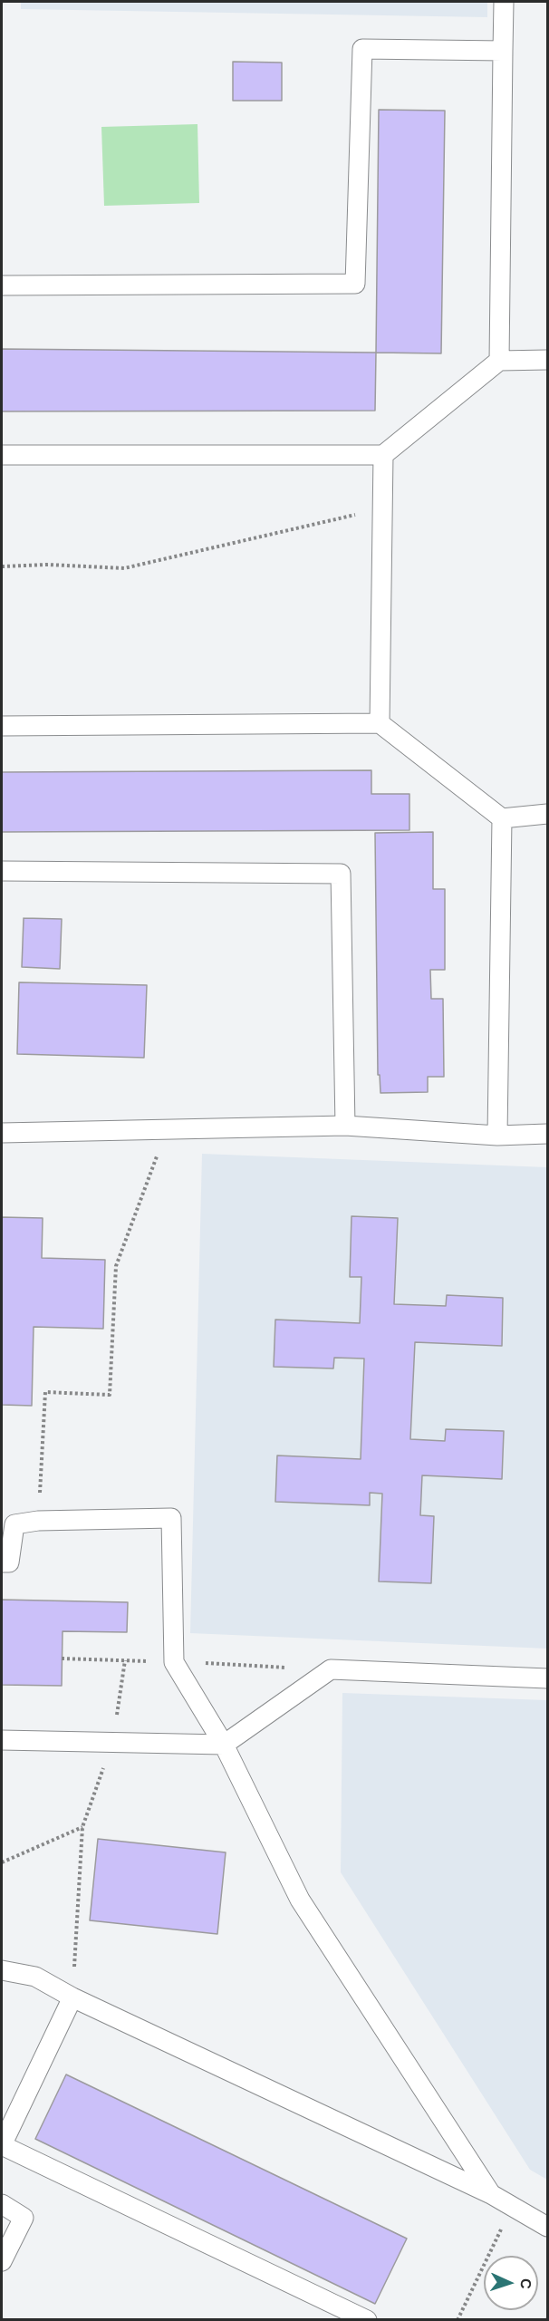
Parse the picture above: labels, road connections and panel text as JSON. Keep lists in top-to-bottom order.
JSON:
{
  "north": "right"
}
